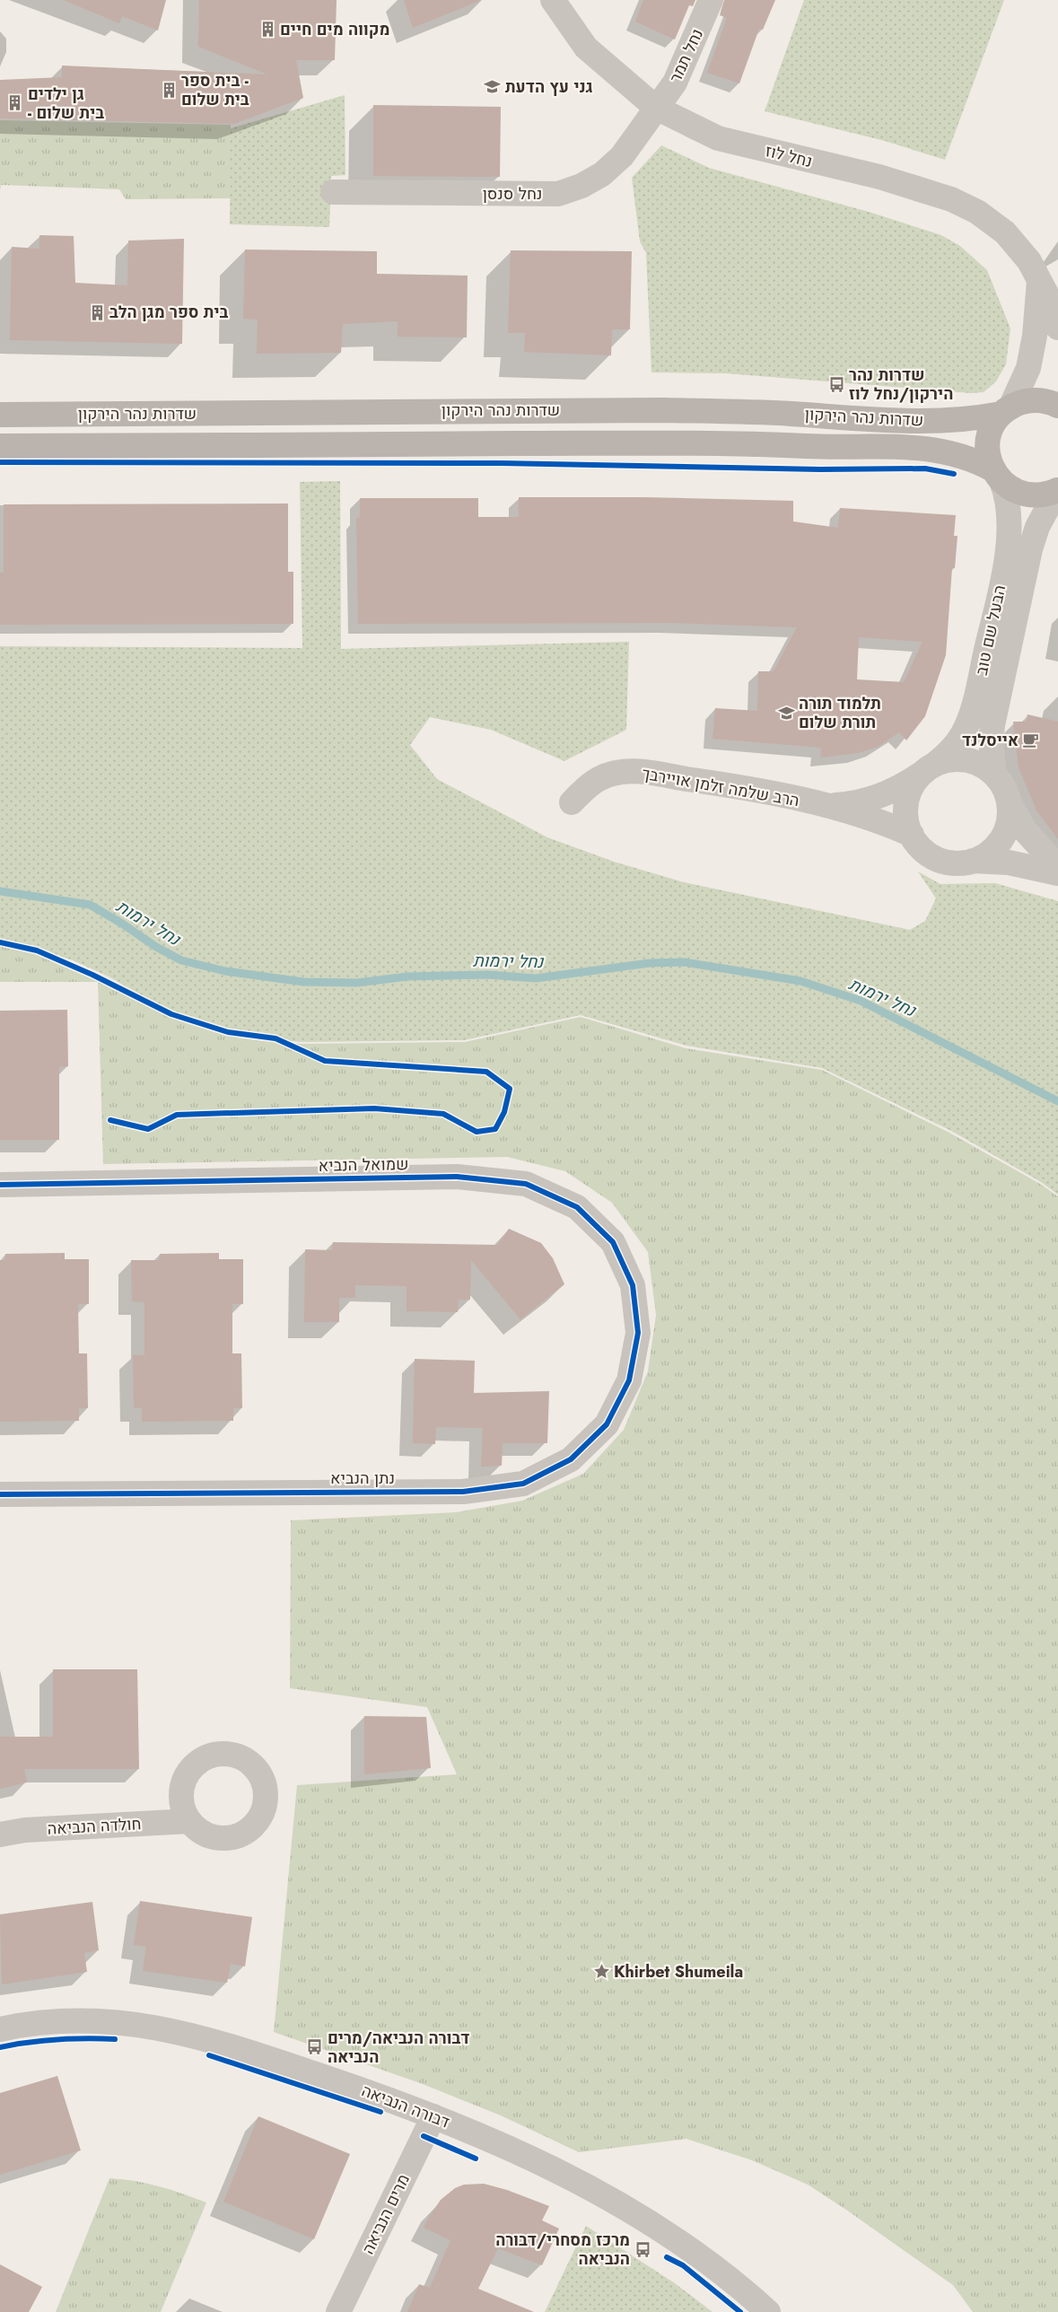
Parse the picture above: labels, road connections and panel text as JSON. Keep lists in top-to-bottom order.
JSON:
{
  "streets": {
    "main road": ["שדרות נהר הירקון"],
    "street": [
      "נחל תמר",
      "נחל לוז",
      "נחל סנסן",
      "הבעל שם טוב",
      "הרב שלמה זלמן אויירבך",
      "שמואל הנביא",
      "נתן הנביא",
      "חולדה הנביאה",
      "דבורה הנביאה",
      "מרים הנביאה"
    ]
  },
  "crossings": [
    ["נחל תמר", "נחל לוז"],
    ["נחל תמר", "נחל סנסן"],
    ["נחל לוז", "נחל סנסן"],
    ["שדרות נהר הירקון", "הבעל שם טוב"],
    ["הבעל שם טוב", "הרב שלמה זלמן אויירבך"],
    ["שמואל הנביא", "נתן הנביא"],
    ["דבורה הנביאה", "מרים הנביאה"]
  ],
  "water": ["נחל ירמות"],
  "places": {
    "building": [
      "מקווה מים חיים",
      "בית ספר - בית שלום",
      "גן ילדים - בית שלום",
      "בית ספר מגן הלב"
    ],
    "school or university": ["גני עץ הדעת", "תלמוד תורה תורת שלום"],
    "bus stop": ["שדרות נהר הירקון/נחל לוז", "דבורה הנביאה/מרים הנביאה", "מרכז מסחרי/דבורה הנביאה"],
    "cafe": ["אייסלנד"],
    "place": ["Khirbet Shumeila"]
  }
}
